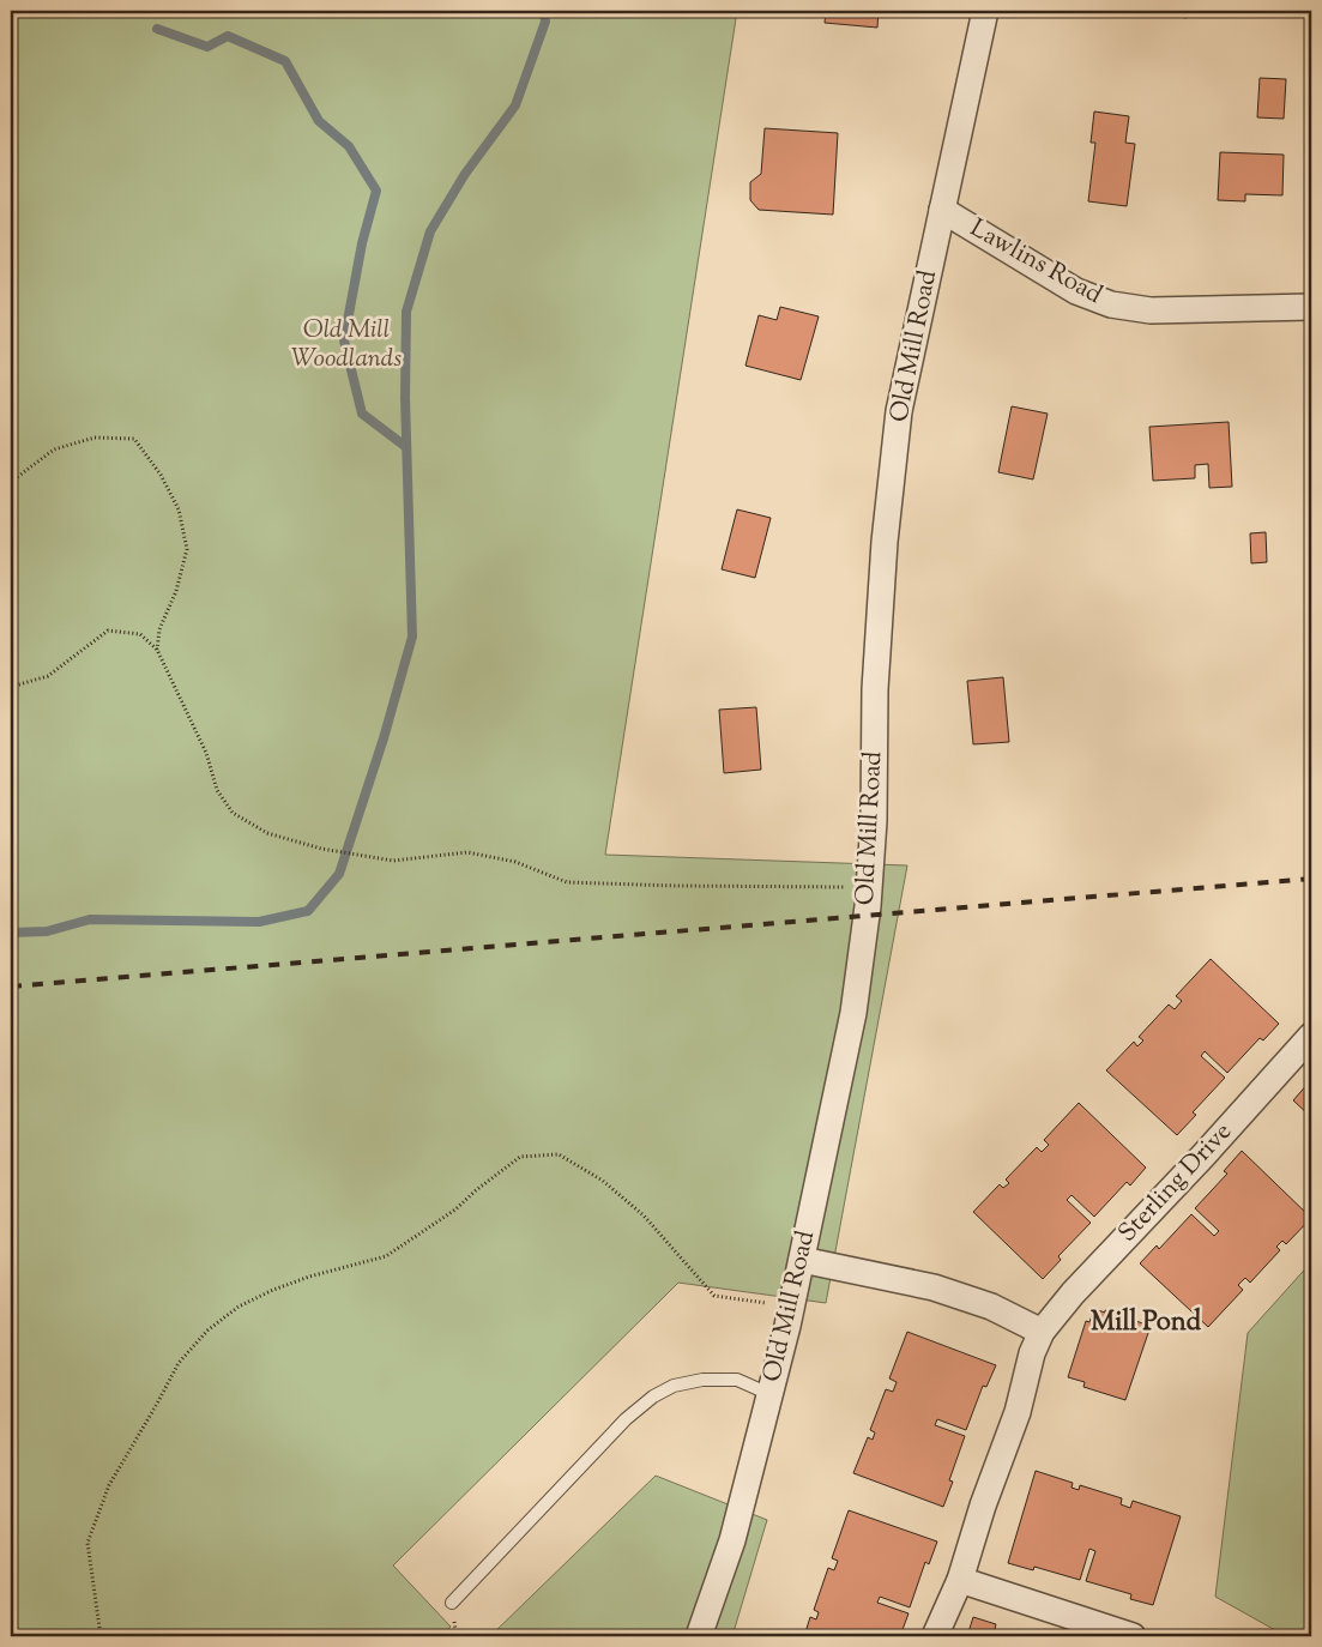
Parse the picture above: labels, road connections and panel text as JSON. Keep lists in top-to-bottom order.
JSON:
{
  "streets": {
    "street": ["Lawlins Road", "Old Mill Road", "Sterling Drive"]
  },
  "crossings": [
    ["Lawlins Road", "Old Mill Road"]
  ],
  "districts": ["Mill Pond"],
  "parks": ["Old Mill Woodlands"]
}
